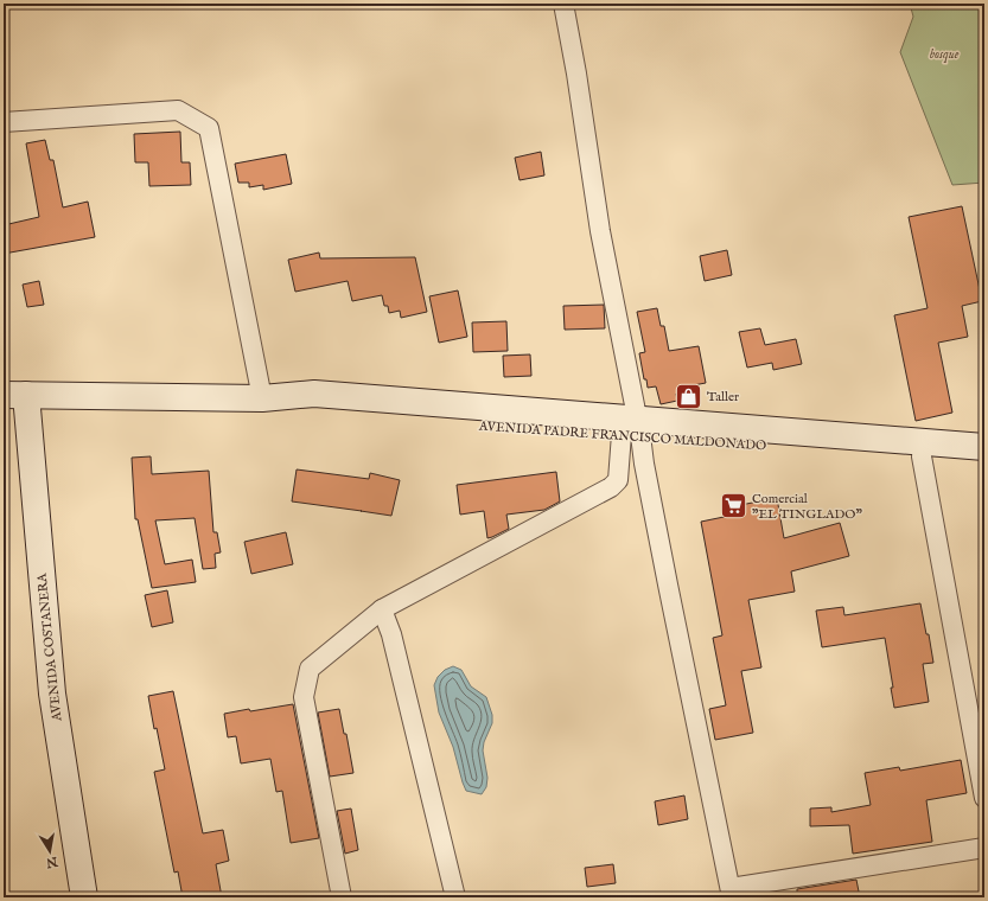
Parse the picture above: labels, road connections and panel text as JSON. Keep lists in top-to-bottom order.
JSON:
{
  "streets": {
    "main road": ["AVENIDA PADRE FRANCISCO MALDONADO", "AVENIDA COSTANERA"]
  },
  "crossings": [
    ["AVENIDA PADRE FRANCISCO MALDONADO", "AVENIDA COSTANERA"]
  ],
  "parks": ["bosque"],
  "places": {
    "shop": ["Taller"],
    "supermarket": ["Comercial \"EL TINGLADO\""]
  },
  "north": "bottom"
}
